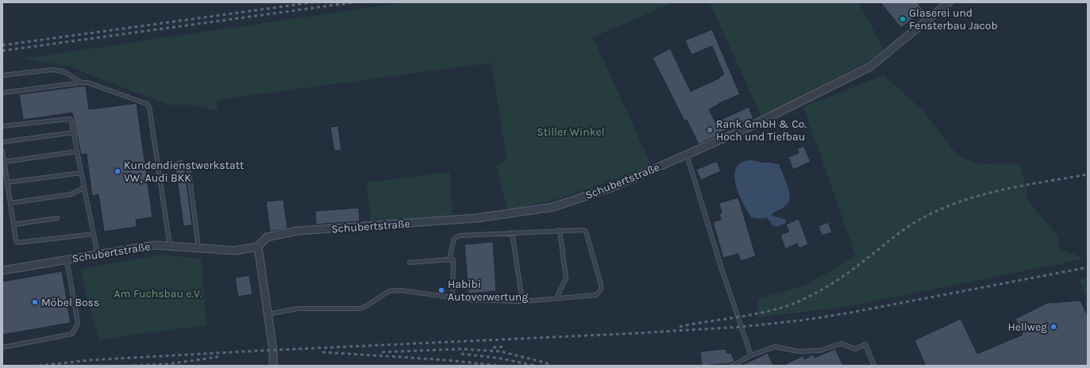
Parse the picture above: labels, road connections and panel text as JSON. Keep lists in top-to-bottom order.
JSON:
{
  "streets": {
    "street": ["Schubertstraße"]
  },
  "parks": ["Stiller Winkel", "Am Fuchsbau e.V."],
  "places": [
    "Glaserei und Fensterbau Jacob",
    "Rank GmbH & Co. Hoch und Tiefbau",
    "Kundendienstwerkstatt VW, Audi BKK",
    "Habibi Autoverwertung",
    "Möbel Boss",
    "Hellweg"
  ]
}
